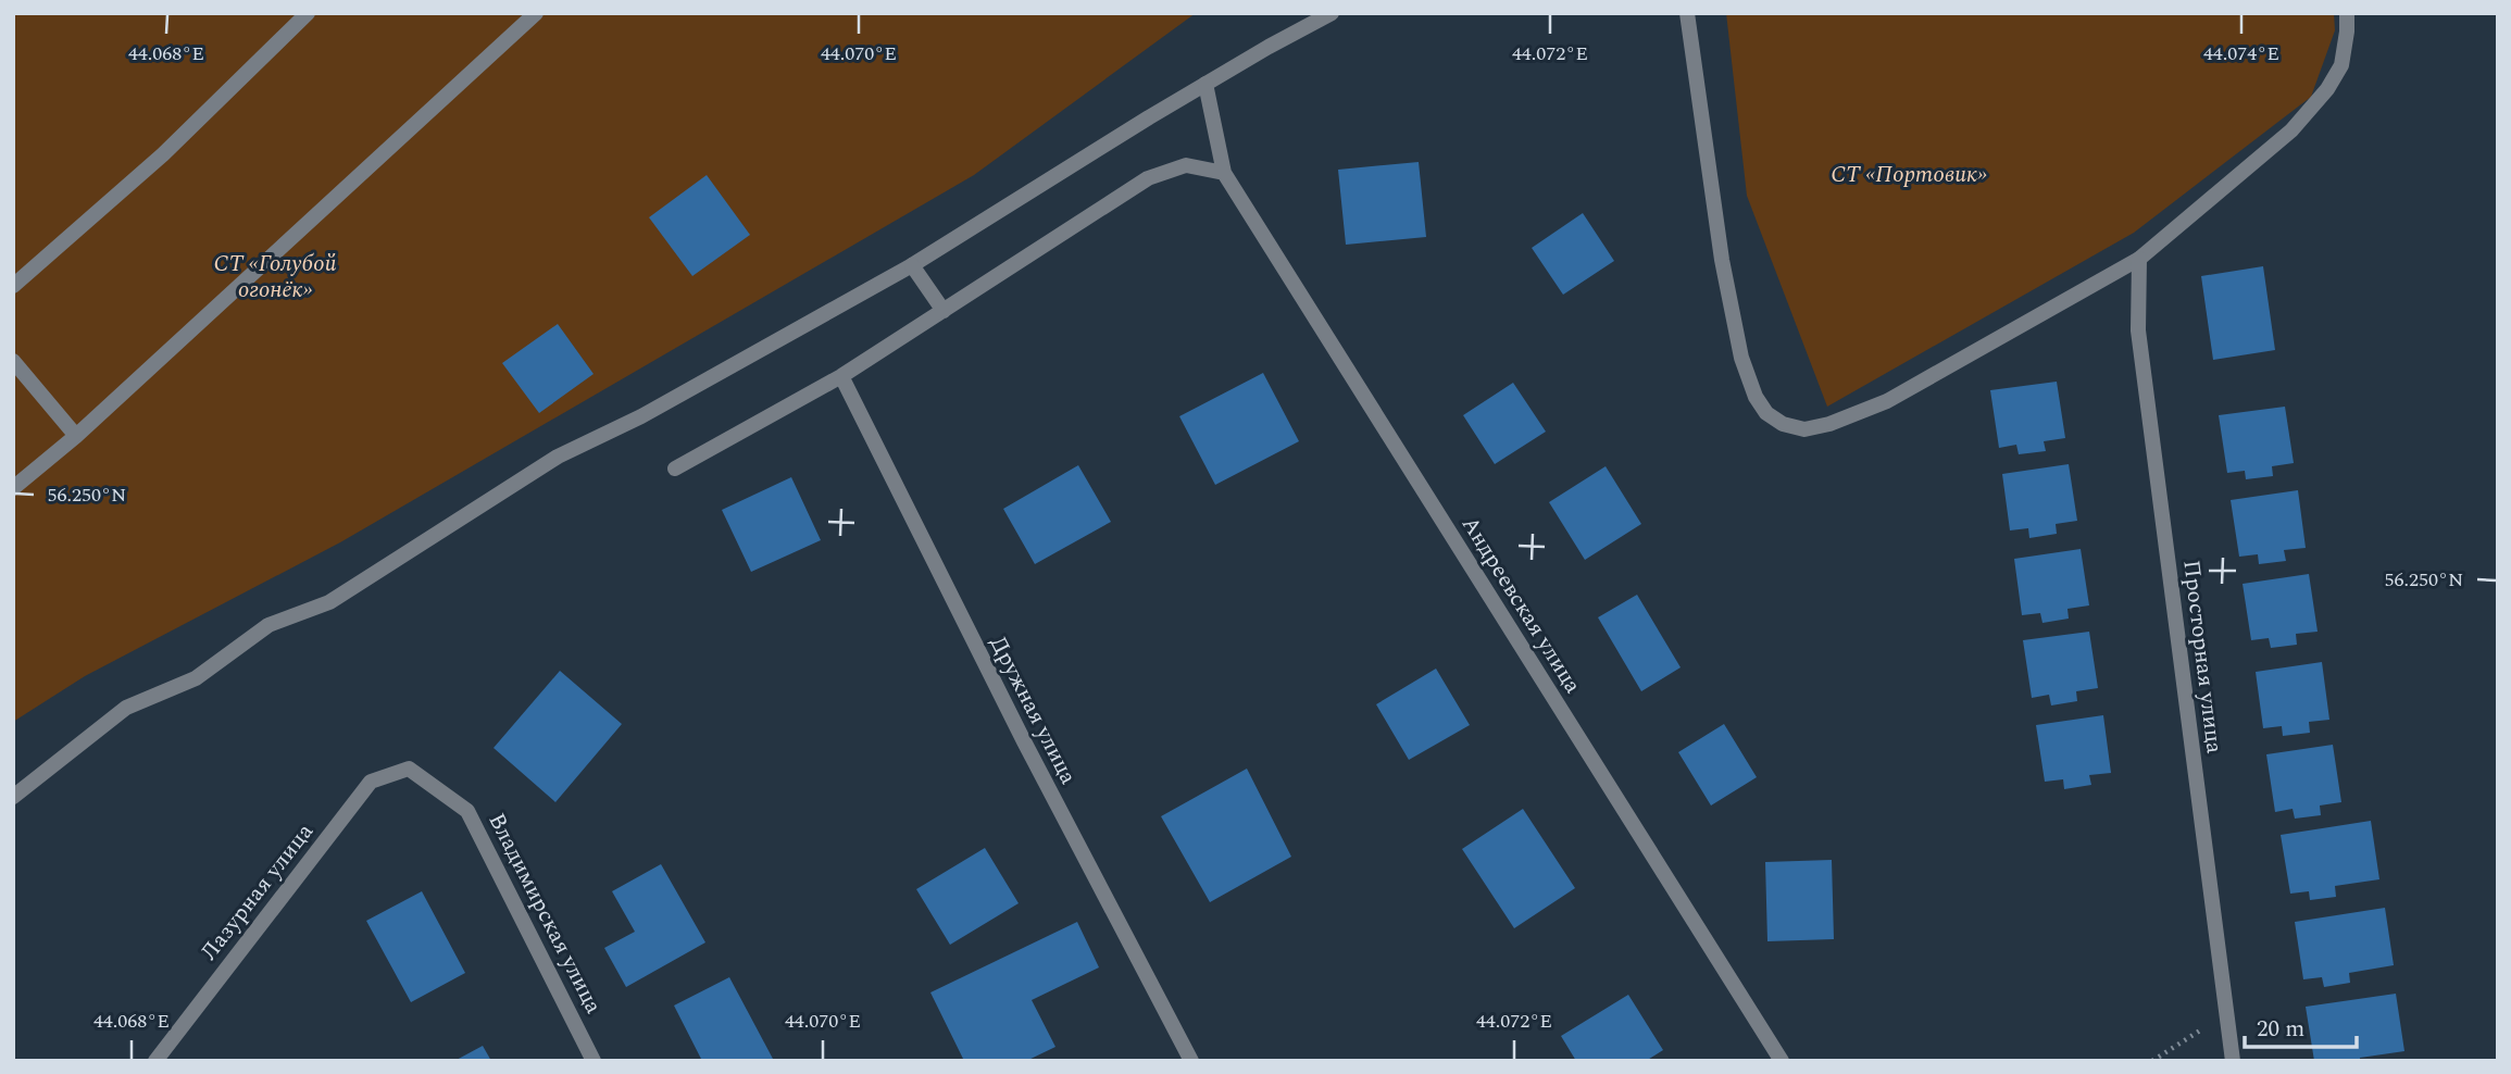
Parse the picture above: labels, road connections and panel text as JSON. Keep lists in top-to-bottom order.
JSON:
{
  "streets": {
    "street": [
      "Андреевская улица",
      "Просторная улица",
      "Дружная улица",
      "Лазурная улица",
      "Владимирская улица"
    ]
  },
  "crossings": [
    ["Лазурная улица", "Владимирская улица"]
  ],
  "parks": ["СТ «Портовик»", "СТ «Голубой огонёк»"],
  "scale_bar": "20 m",
  "coordinates": [
    "44.068°E",
    "44.070°E",
    "44.072°E",
    "44.074°E",
    "56.250°N"
  ]
}
